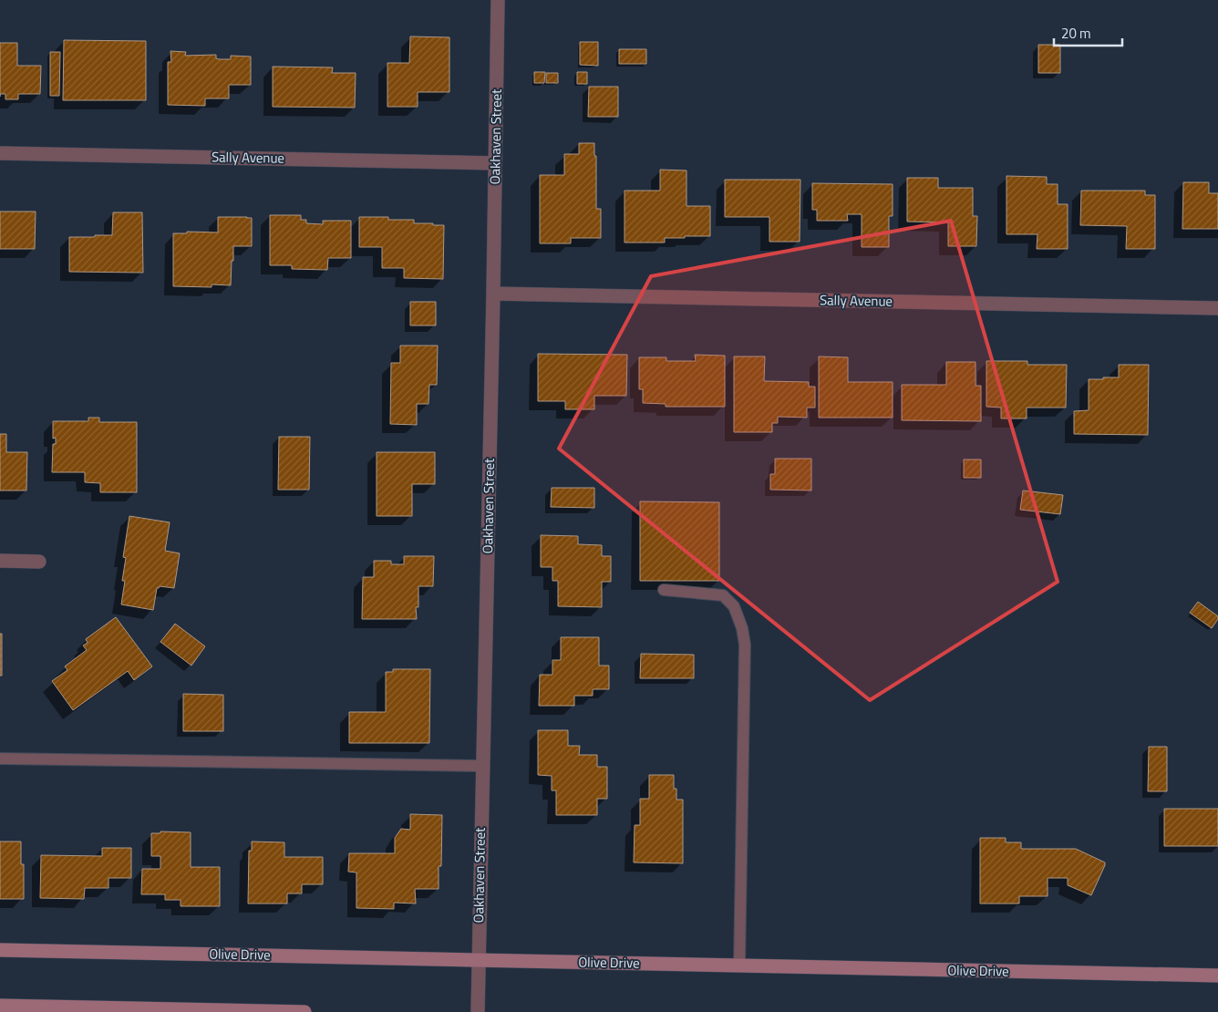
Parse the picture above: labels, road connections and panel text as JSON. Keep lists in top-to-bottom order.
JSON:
{
  "streets": {
    "main road": ["Olive Drive"],
    "street": ["Oakhaven Street", "Sally Avenue"]
  },
  "crossings": [
    ["Oakhaven Street", "Sally Avenue"],
    ["Oakhaven Street", "Olive Drive"]
  ],
  "scale_bar": "20 m"
}
